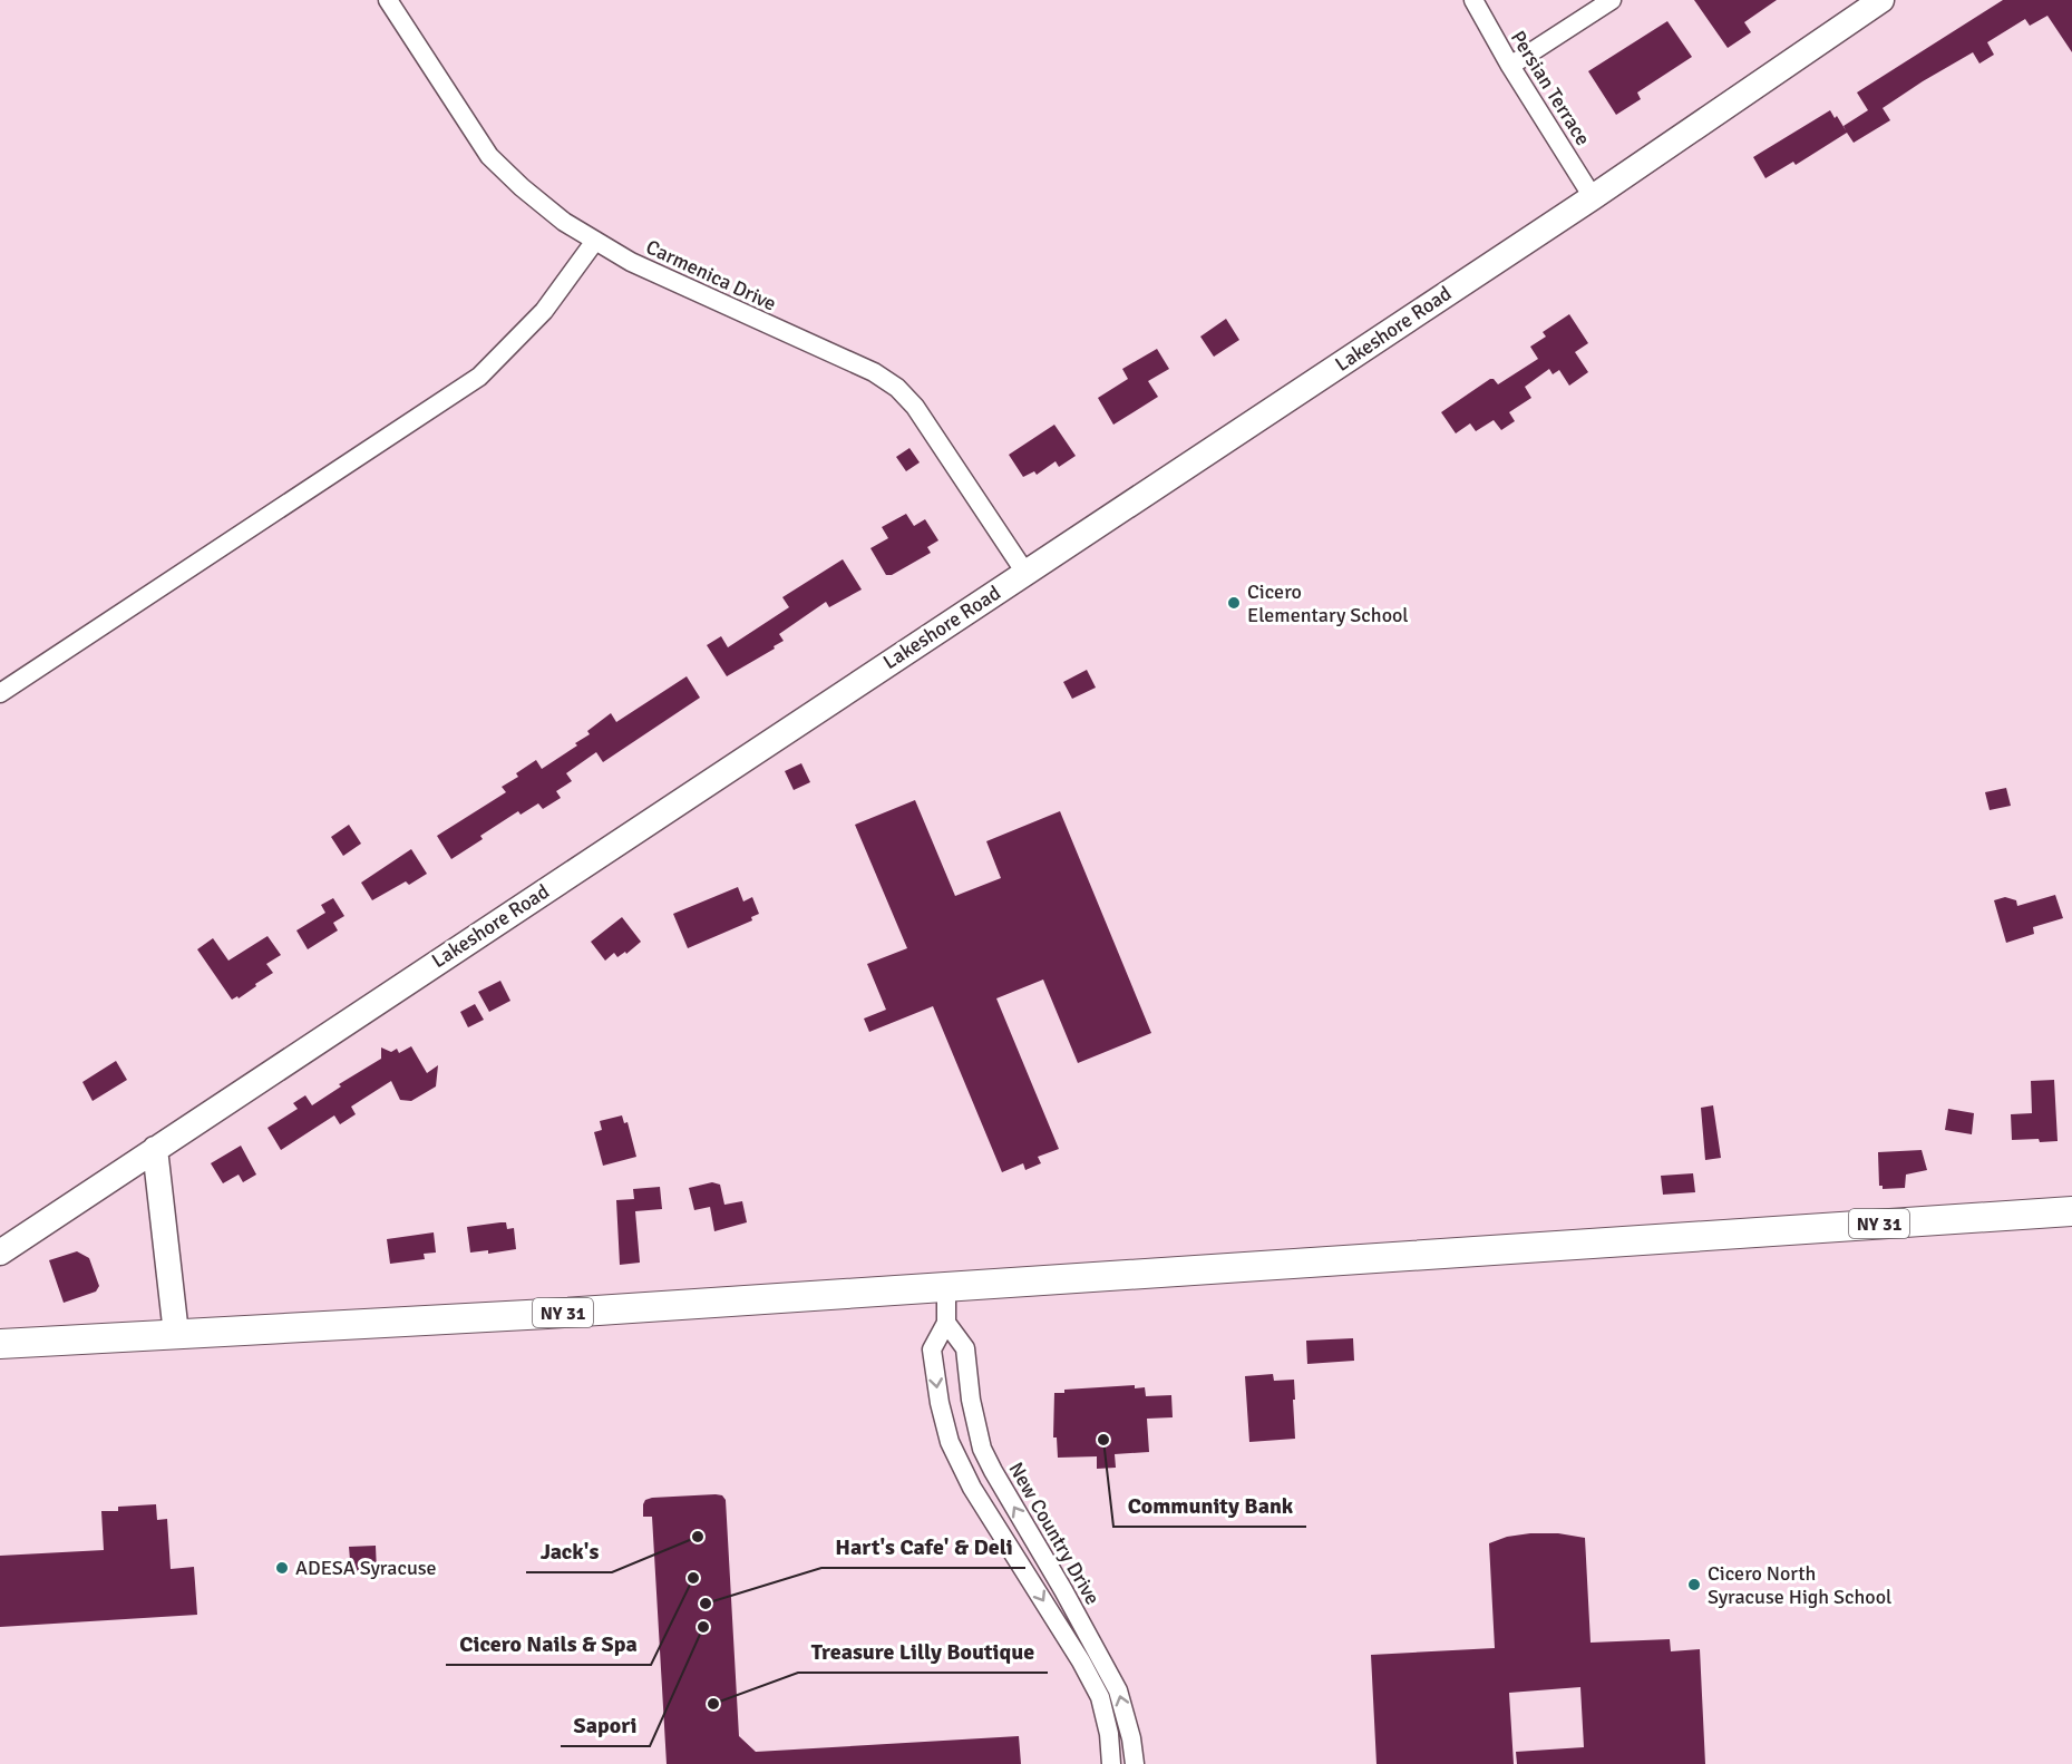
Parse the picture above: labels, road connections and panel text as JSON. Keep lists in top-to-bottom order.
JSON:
{
  "streets": {
    "main road": ["NY 31"],
    "street": [
      "Persian Terrace",
      "Carmenica Drive",
      "Lakeshore Road",
      "New Country Drive"
    ]
  },
  "crossings": [
    ["Persian Terrace", "Lakeshore Road"],
    ["Carmenica Drive", "Lakeshore Road"]
  ],
  "places": [
    "Cicero Elementary School",
    "Community Bank",
    "Jack's",
    "ADESA Syracuse",
    "Cicero Nails & Spa",
    "Cicero North Syracuse High School",
    "Hart's Cafe' & Deli",
    "Sapori",
    "Treasure Lilly Boutique"
  ]
}
